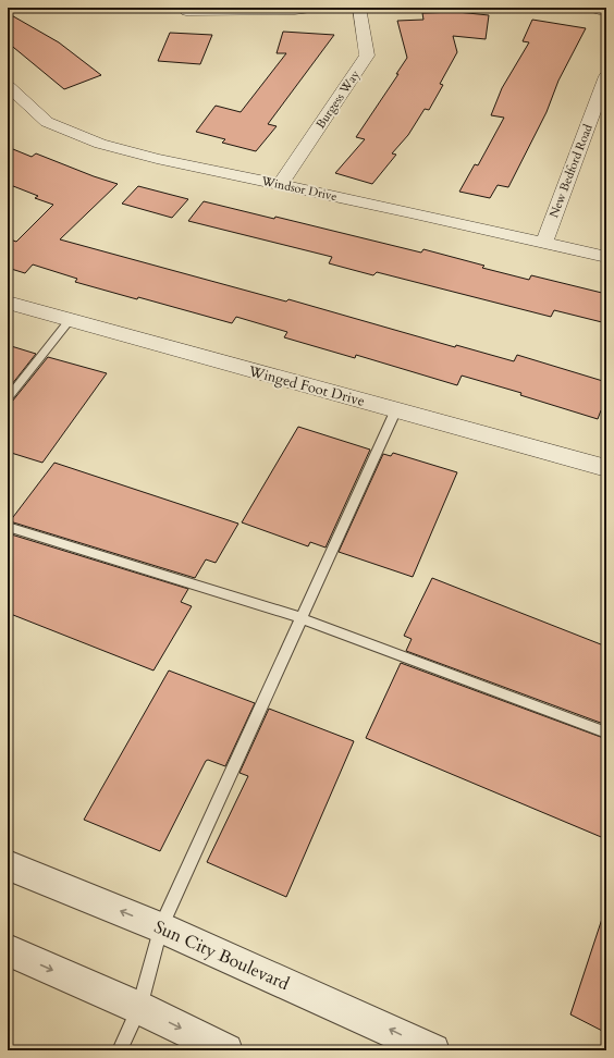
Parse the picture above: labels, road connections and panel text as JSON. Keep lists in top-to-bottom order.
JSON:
{
  "streets": {
    "street": [
      "Burgess Way",
      "New Bedford Road",
      "Windsor Drive",
      "Winged Foot Drive",
      "Sun City Boulevard"
    ]
  },
  "crossings": [
    ["Burgess Way", "Windsor Drive"],
    ["New Bedford Road", "Windsor Drive"]
  ]
}
